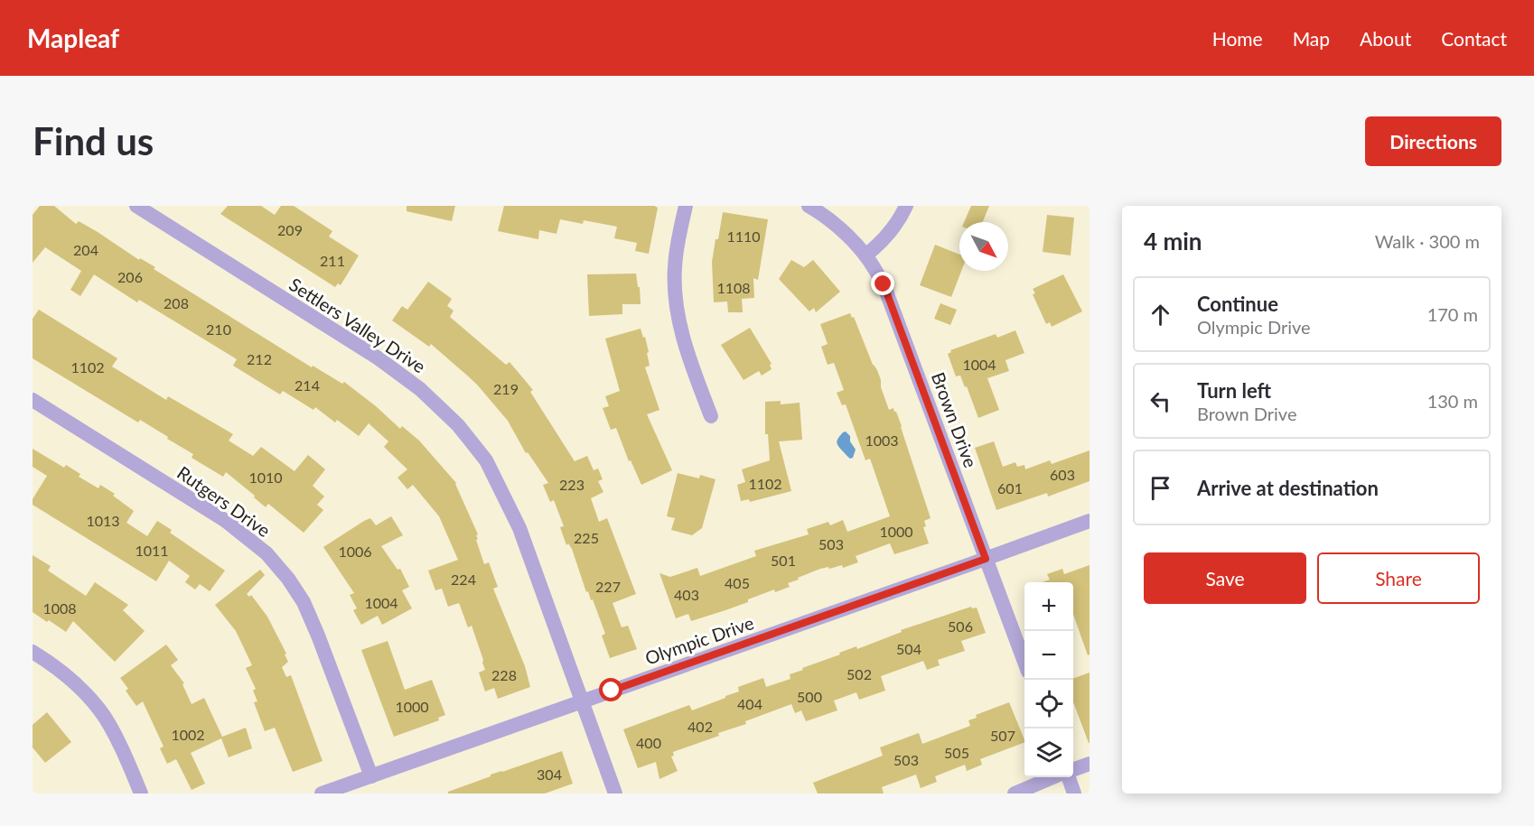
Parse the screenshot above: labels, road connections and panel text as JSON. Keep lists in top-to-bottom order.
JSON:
{
  "streets": {
    "street": [
      "Settlers Valley Drive",
      "Brown Drive",
      "Rutgers Drive",
      "Olympic Drive"
    ]
  },
  "crossings": [
    ["Settlers Valley Drive", "Olympic Drive"],
    ["Brown Drive", "Olympic Drive"],
    ["Rutgers Drive", "Olympic Drive"]
  ],
  "house_numbers": [
    "209",
    "1110",
    "204",
    "211",
    "206",
    "1108",
    "208",
    "210",
    "212",
    "1004",
    "1102",
    "214",
    "219",
    "1003",
    "603",
    "1010",
    "1102",
    "223",
    "601",
    "1013",
    "1000",
    "225",
    "503",
    "1011",
    "1006",
    "501",
    "224",
    "405",
    "227",
    "403",
    "1004",
    "1008",
    "506",
    "504",
    "502",
    "228",
    "500",
    "404",
    "1000",
    "402",
    "1002",
    "507",
    "400",
    "505",
    "503",
    "304"
  ],
  "north": "bottom right",
  "page": {
    "header": "Mapleaf",
    "nav": [
      "Home",
      "Map",
      "About",
      "Contact"
    ],
    "buttons": [
      "Directions",
      ["Save", "Share"]
    ],
    "title": "Find us",
    "heading": ["4 min", "Walk · 300 m"],
    "list": [
      ["Continue", "Olympic Drive", "170 m"],
      ["Turn left", "Brown Drive", "130 m"],
      "Arrive at destination"
    ],
    "map_buttons": ["+", "−"]
  }
}
